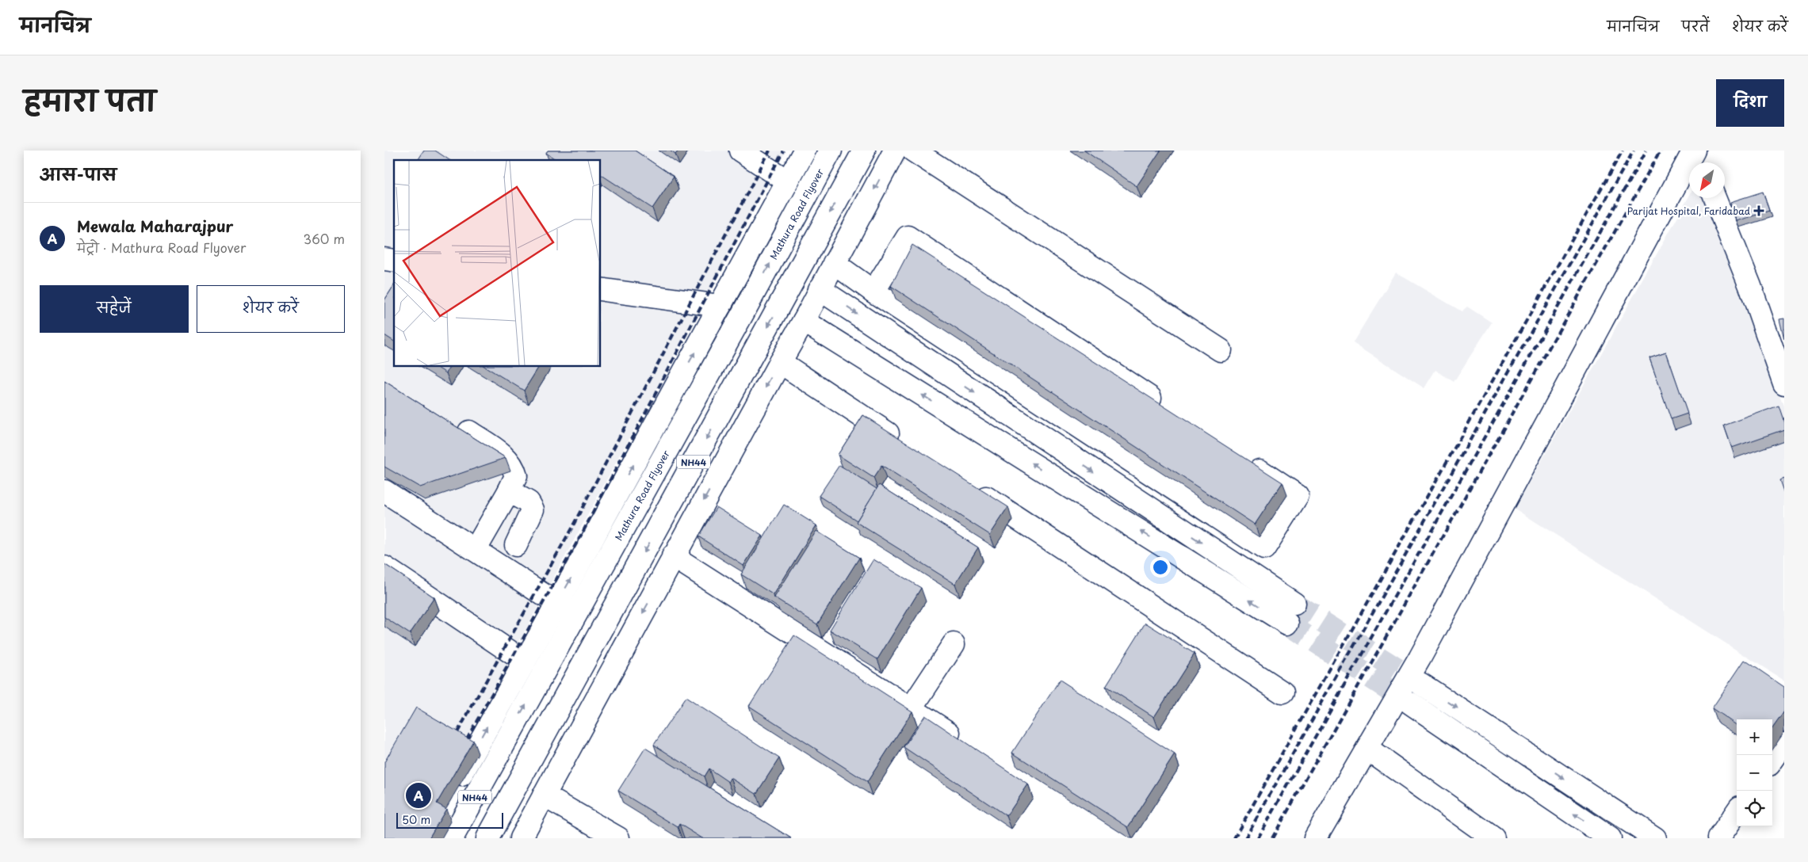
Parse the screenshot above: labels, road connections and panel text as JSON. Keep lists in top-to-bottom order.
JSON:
{
  "streets": {
    "main road": ["Mathura Road Flyover", "NH44"]
  },
  "places": {
    "health": ["Parijat Hospital, Faridabad"]
  },
  "scale_bar": "50 m",
  "north": "bottom left",
  "page": {
    "header": "मानचित्र",
    "nav": ["मानचित्र", "परतें", "शेयर करें"],
    "title": "हमारा पता",
    "buttons": [
      "दिशा",
      ["सहेजें", "शेयर करें"]
    ],
    "heading": "आस-पास",
    "list": [
      {
        "mark": "A",
        "name": "Mewala Maharajpur",
        "note": "मेट्रो · Mathura Road Flyover",
        "value": "360 m"
      }
    ],
    "map_buttons": ["+", "−"],
    "pins": "A",
    "scale": "50 m"
  }
}
